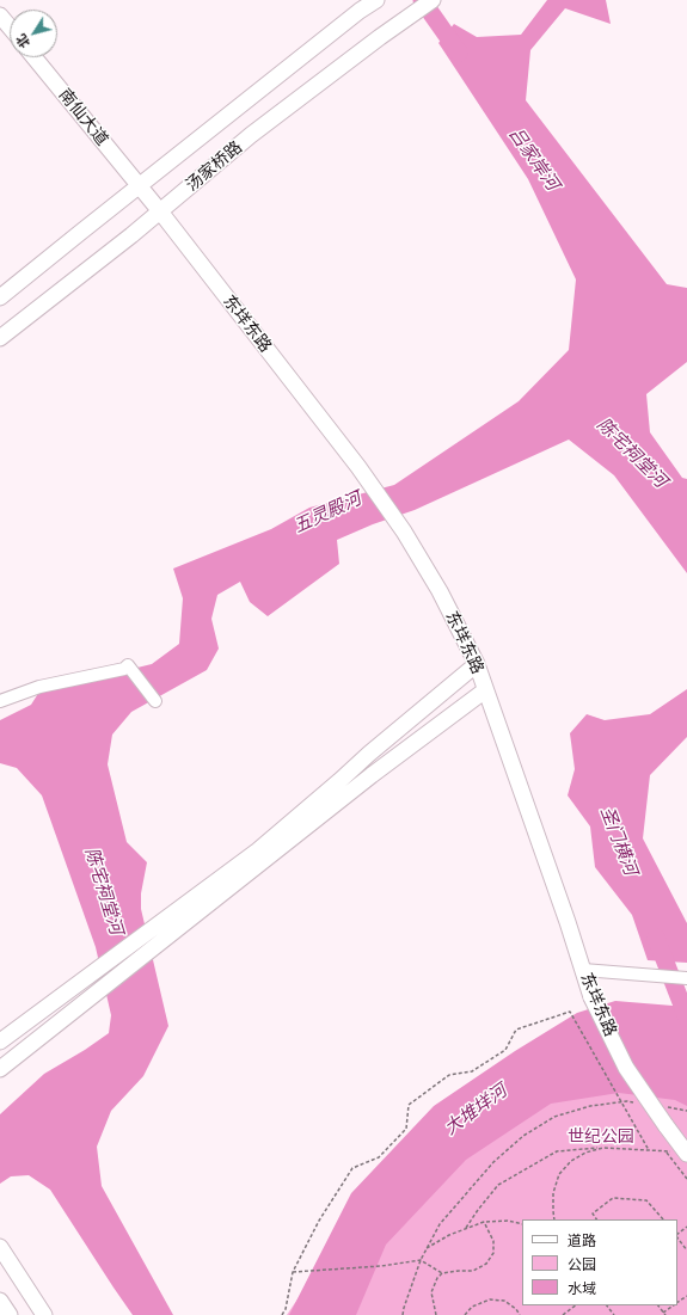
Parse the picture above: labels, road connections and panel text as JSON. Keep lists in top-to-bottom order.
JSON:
{
  "streets": {
    "main road": ["南仙大道", "汤家桥路", "东垟东路"]
  },
  "crossings": [
    ["南仙大道", "汤家桥路"],
    ["南仙大道", "东垟东路"],
    ["汤家桥路", "东垟东路"]
  ],
  "water": [
    "吕家岸河",
    "陈宅祠堂河",
    "五灵殿河",
    "圣门横河",
    "大堆垟河"
  ],
  "parks": ["世纪公园"],
  "legend": ["道路", "公园", "水域"],
  "north": "bottom left"
}
